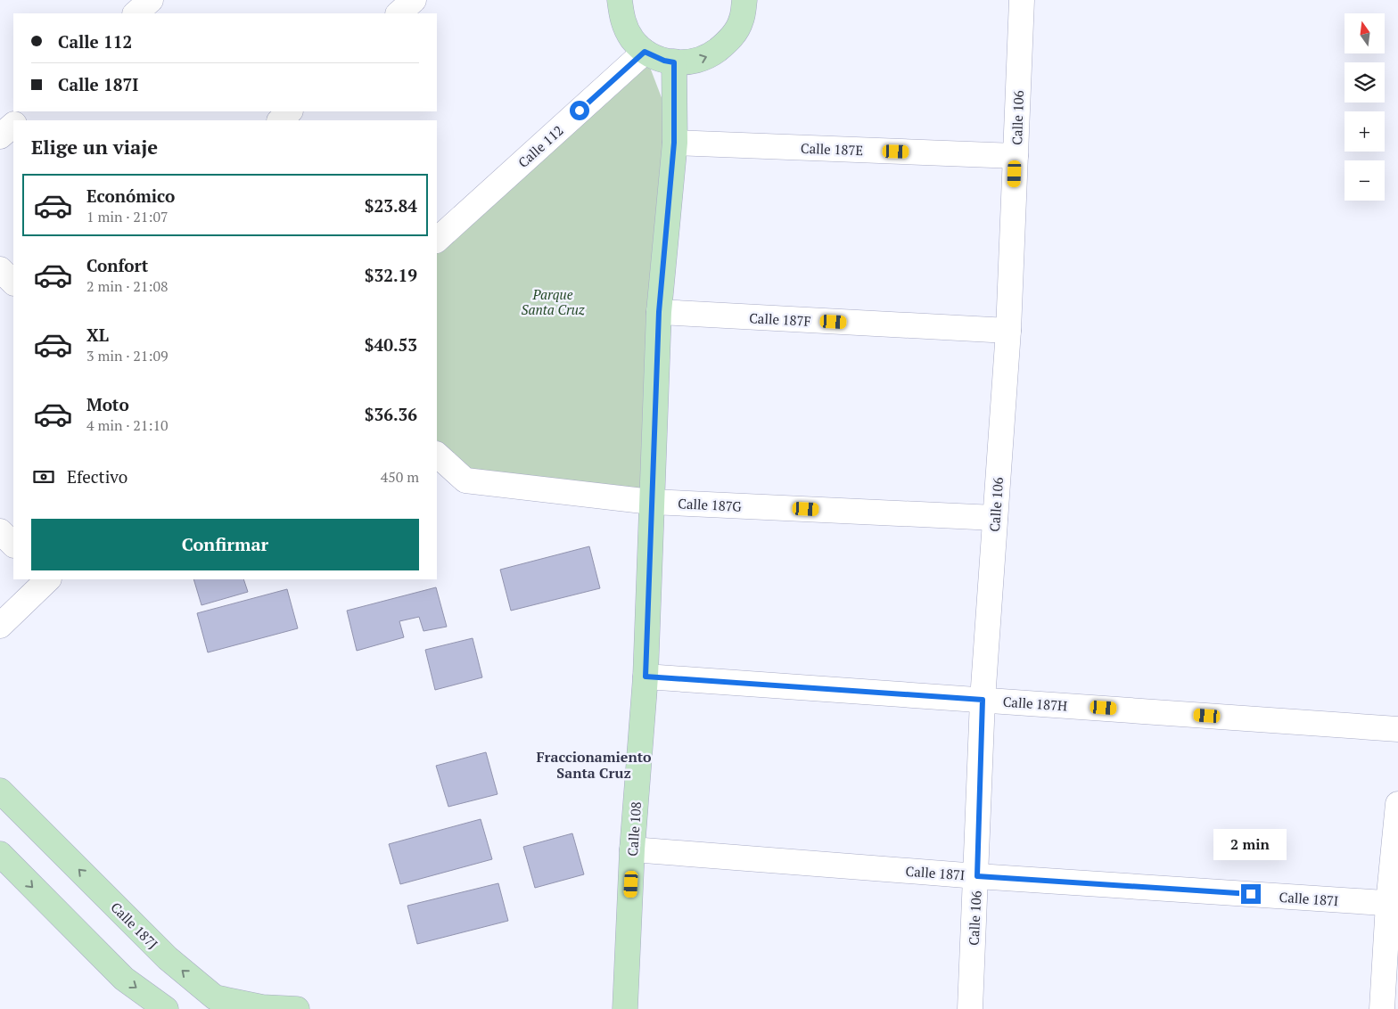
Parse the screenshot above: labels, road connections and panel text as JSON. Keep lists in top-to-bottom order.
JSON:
{
  "streets": {
    "street": [
      "Calle 106",
      "Calle 112",
      "Calle 187E",
      "Calle 187F",
      "Calle 187G",
      "Calle 187H",
      "Calle 108",
      "Calle 187I",
      "Calle 187J"
    ]
  },
  "crossings": [
    ["Calle 106", "Calle 187E"],
    ["Calle 106", "Calle 187F"],
    ["Calle 106", "Calle 187G"],
    ["Calle 106", "Calle 187H"],
    ["Calle 106", "Calle 187I"],
    ["Calle 187E", "Calle 108"],
    ["Calle 187F", "Calle 108"],
    ["Calle 187G", "Calle 108"],
    ["Calle 187H", "Calle 108"],
    ["Calle 108", "Calle 187I"]
  ],
  "districts": ["Fraccionamiento Santa Cruz"],
  "parks": ["Parque Santa Cruz"],
  "north": "top",
  "page": {
    "map_buttons": ["+", "−"],
    "banner": ["Calle 112", "Calle 187I"],
    "heading": "Elige un viaje",
    "list": [
      {
        "name": "Económico",
        "note": "1 min · 21:07",
        "value": "$23.84"
      },
      {
        "name": "Confort",
        "note": "2 min · 21:08",
        "value": "$32.19"
      },
      {
        "name": "XL",
        "note": "3 min · 21:09",
        "value": "$40.53"
      },
      {
        "name": "Moto",
        "note": "4 min · 21:10",
        "value": "$36.36"
      }
    ],
    "pay": ["Efectivo", "450 m"],
    "buttons": "Confirmar",
    "bubble": "2 min"
  }
}
